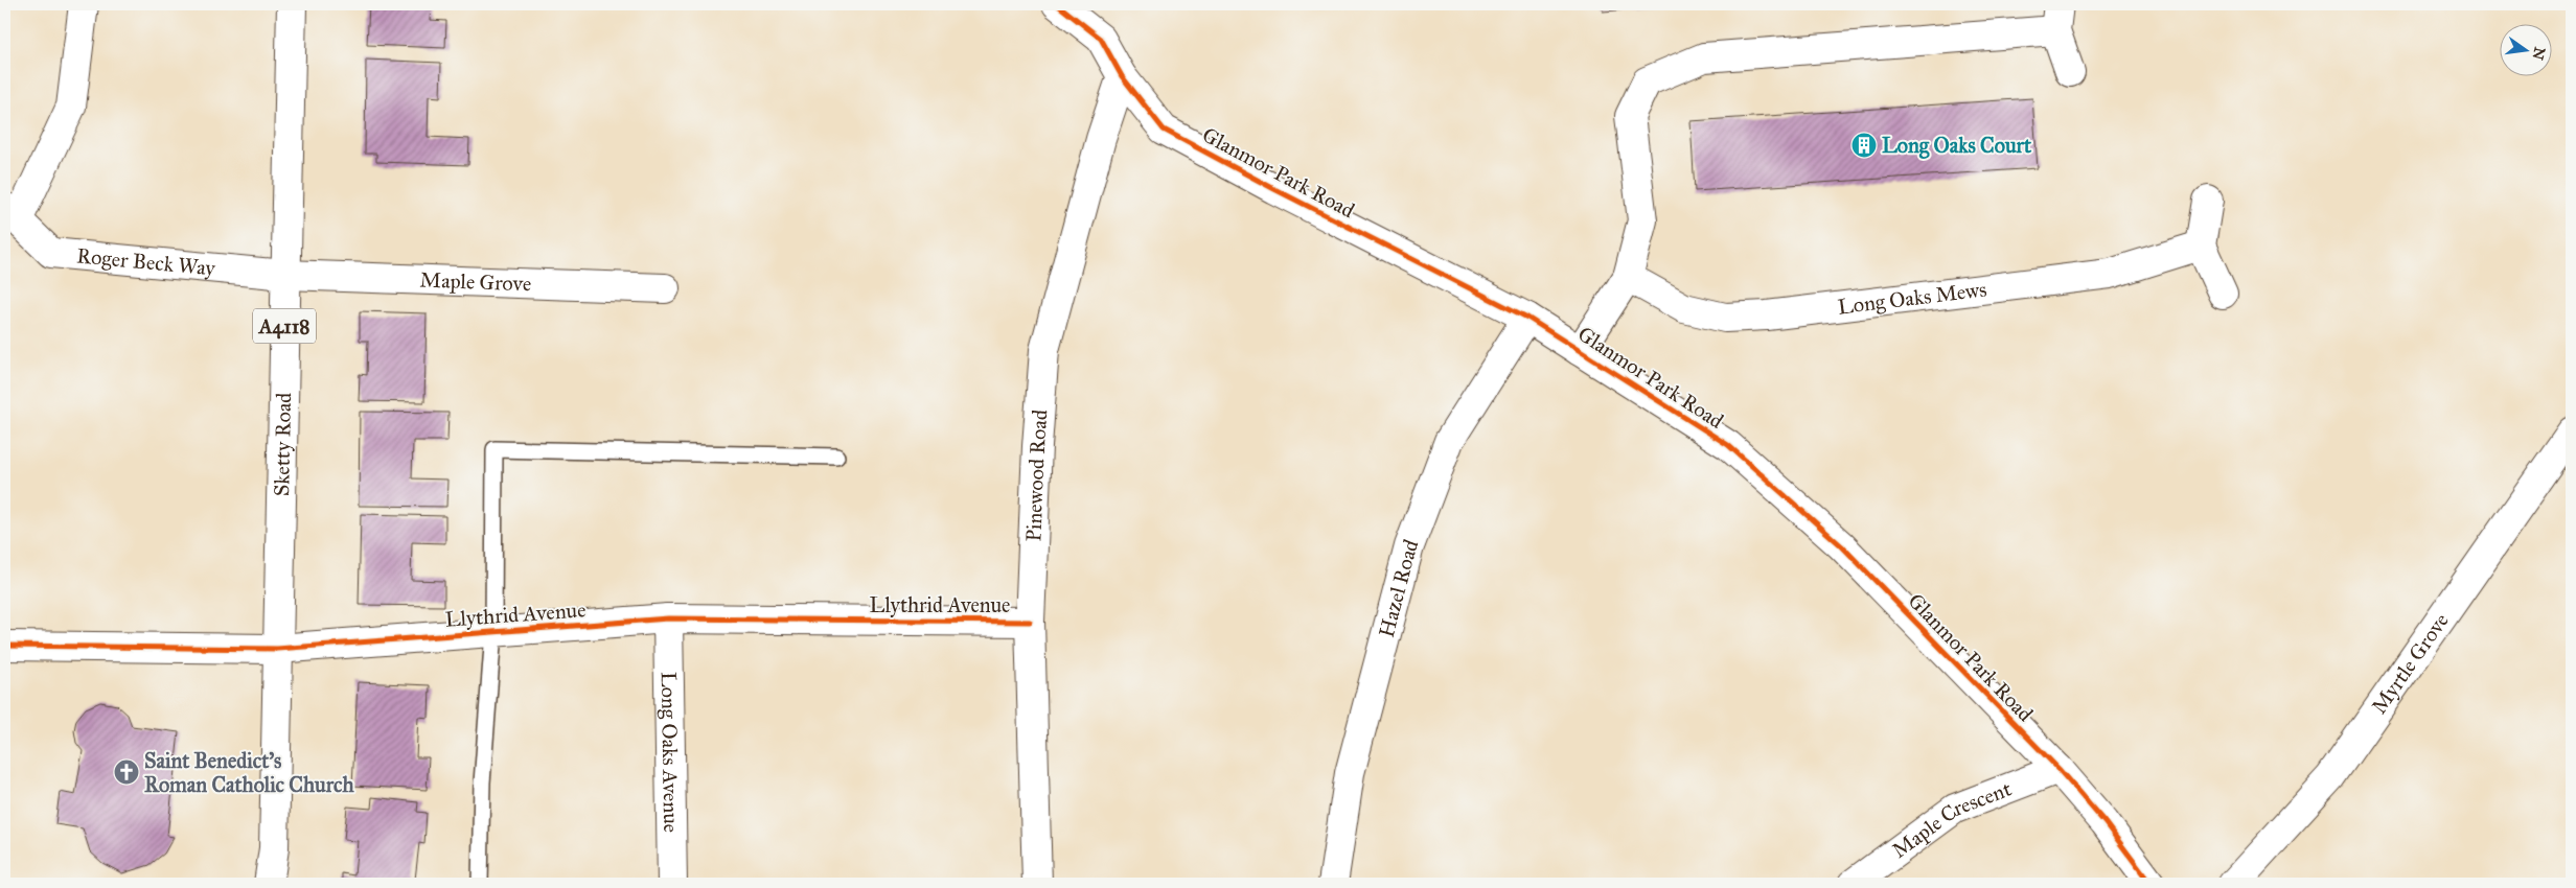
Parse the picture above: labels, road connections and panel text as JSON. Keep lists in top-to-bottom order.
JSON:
{
  "streets": {
    "street": [
      "Glanmor Park Road",
      "Roger Beck Way",
      "Maple Grove",
      "Long Oaks Mews",
      "A4118",
      "Sketty Road",
      "Pinewood Road",
      "Hazel Road",
      "Llythrid Avenue",
      "Myrtle Grove",
      "Long Oaks Avenue",
      "Maple Crescent"
    ]
  },
  "crossings": [
    ["Glanmor Park Road", "Pinewood Road"],
    ["Glanmor Park Road", "Hazel Road"],
    ["Glanmor Park Road", "Maple Crescent"],
    ["Roger Beck Way", "Maple Grove"],
    ["Roger Beck Way", "Sketty Road"],
    ["Maple Grove", "Sketty Road"],
    ["Sketty Road", "Llythrid Avenue"],
    ["Pinewood Road", "Llythrid Avenue"],
    ["Llythrid Avenue", "Long Oaks Avenue"]
  ],
  "places": {
    "building": ["Long Oaks Court"],
    "church": ["Saint Benedict's Roman Catholic Church"]
  },
  "north": "right"
}
